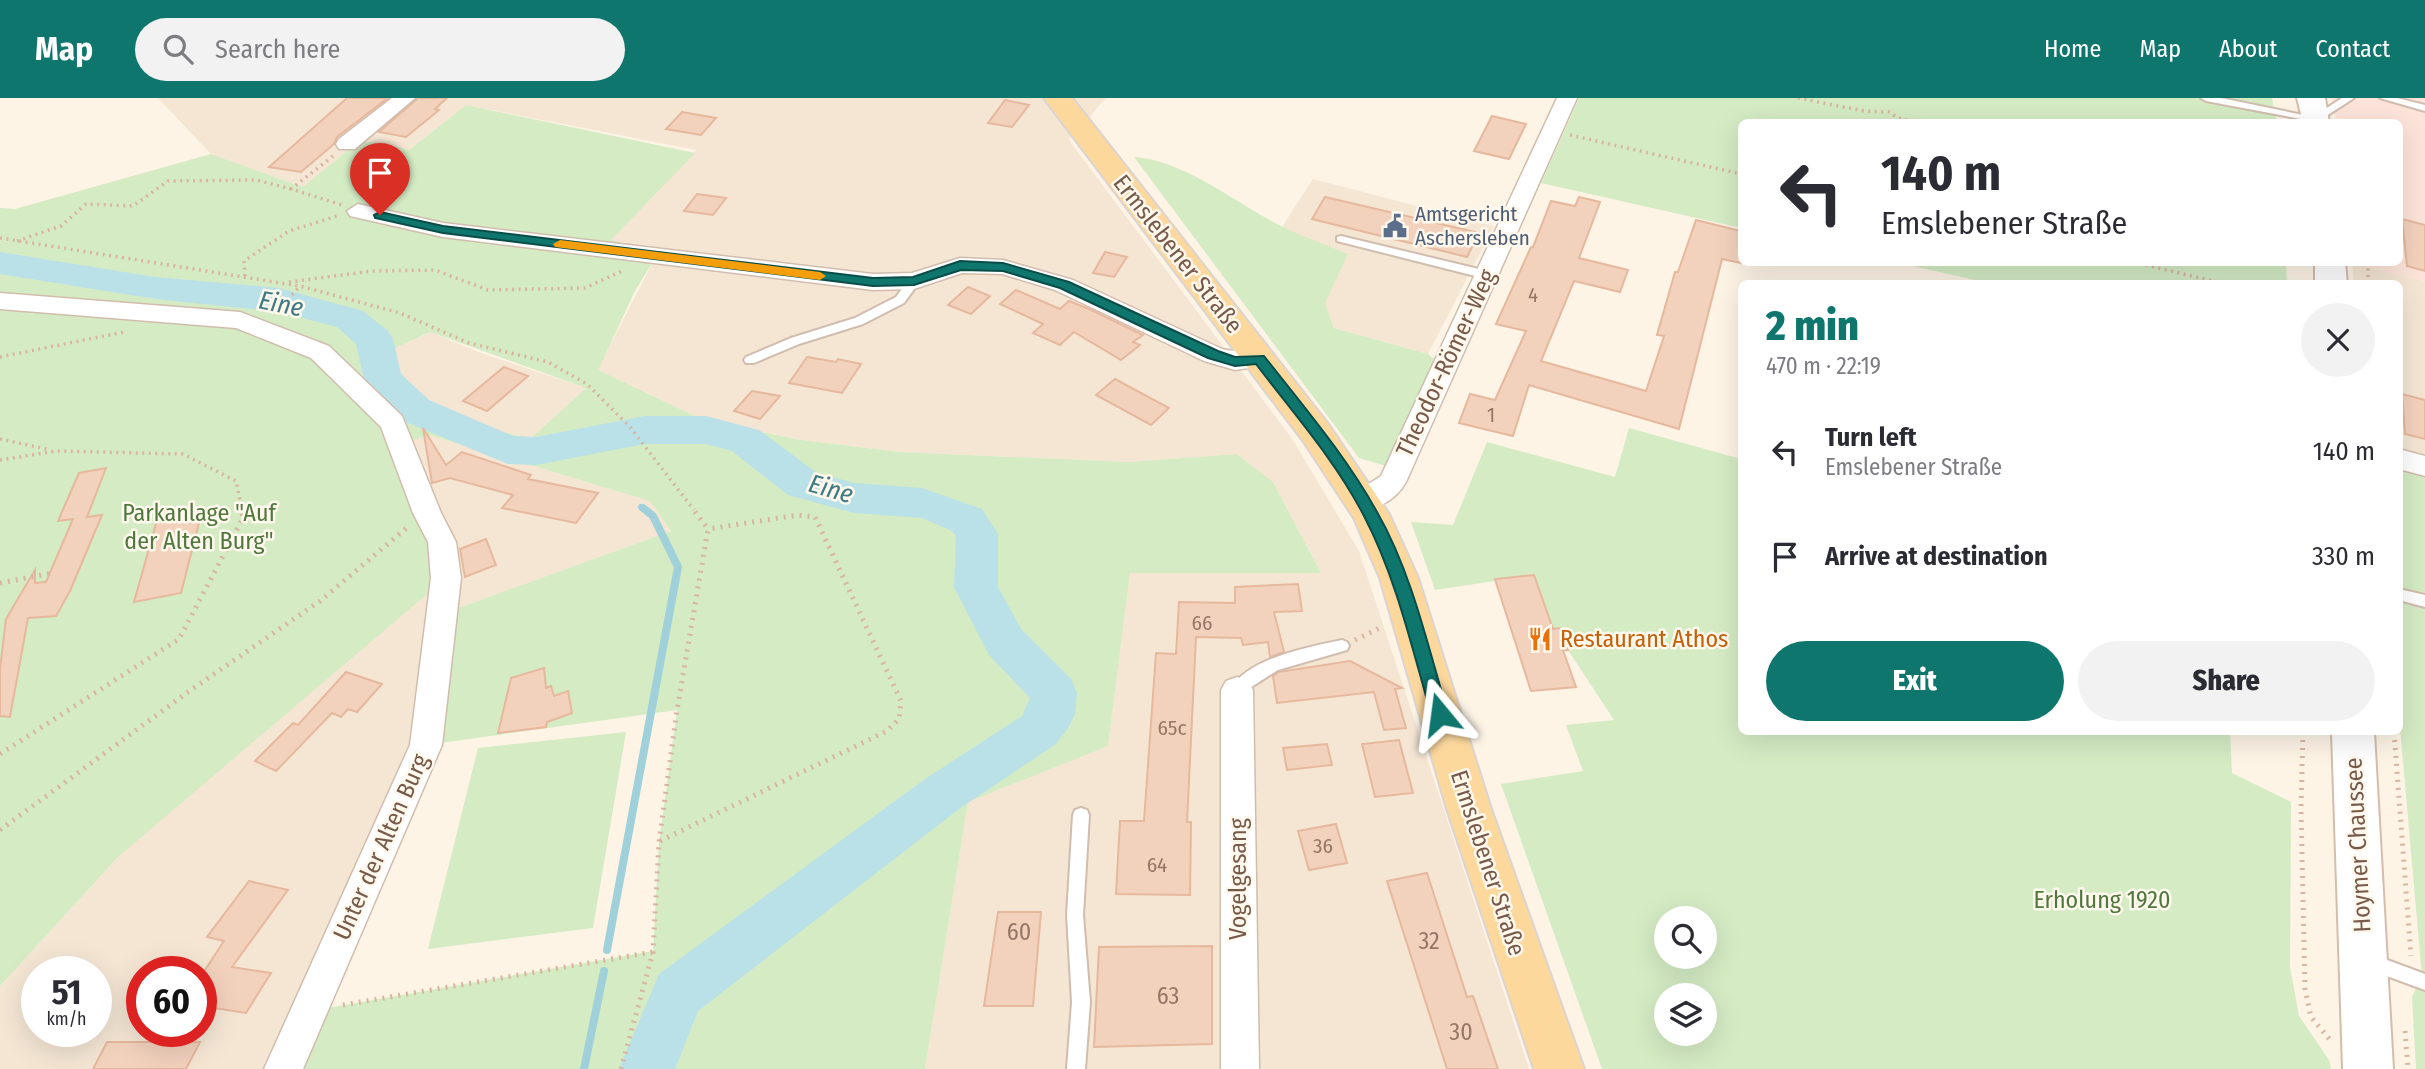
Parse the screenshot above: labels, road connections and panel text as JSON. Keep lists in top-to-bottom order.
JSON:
{
  "streets": {
    "main road": ["Ermslebener Straße", "Hoymer Chaussee"],
    "street": ["Theodor-Römer-Weg", "Unter der Alten Burg", "Vogelgesang"]
  },
  "crossings": [
    ["Ermslebener Straße", "Theodor-Römer-Weg"]
  ],
  "water": ["Eine"],
  "parks": ["Parkanlage \"Auf der Alten Burg\"", "Erholung 1920"],
  "places": {
    "public building": ["Amtsgericht Aschersleben"],
    "restaurant": ["Restaurant Athos"]
  },
  "house_numbers": [
    "4",
    "1",
    "66",
    "65c",
    "36",
    "64",
    "60",
    "32",
    "63",
    "30"
  ],
  "page": {
    "header": "Map",
    "search": "Search here",
    "nav": [
      "Home",
      "Map",
      "About",
      "Contact"
    ],
    "turn": ["140 m", "Emslebener Straße"],
    "heading": ["2 min", "470 m · 22:19"],
    "list": [
      {
        "name": "Turn left",
        "note": "Emslebener Straße",
        "value": "140 m"
      },
      {
        "name": "Arrive at destination",
        "value": "330 m"
      }
    ],
    "buttons": ["Exit", "Share"],
    "speed": "51 km/h",
    "limit": "60"
  }
}
